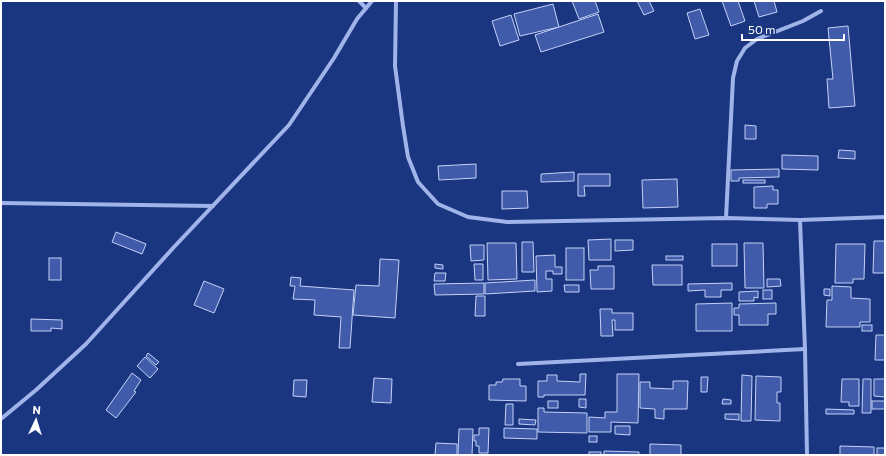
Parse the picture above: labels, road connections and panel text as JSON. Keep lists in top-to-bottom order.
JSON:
{
  "scale_bar": "50 m",
  "north": "top"
}
